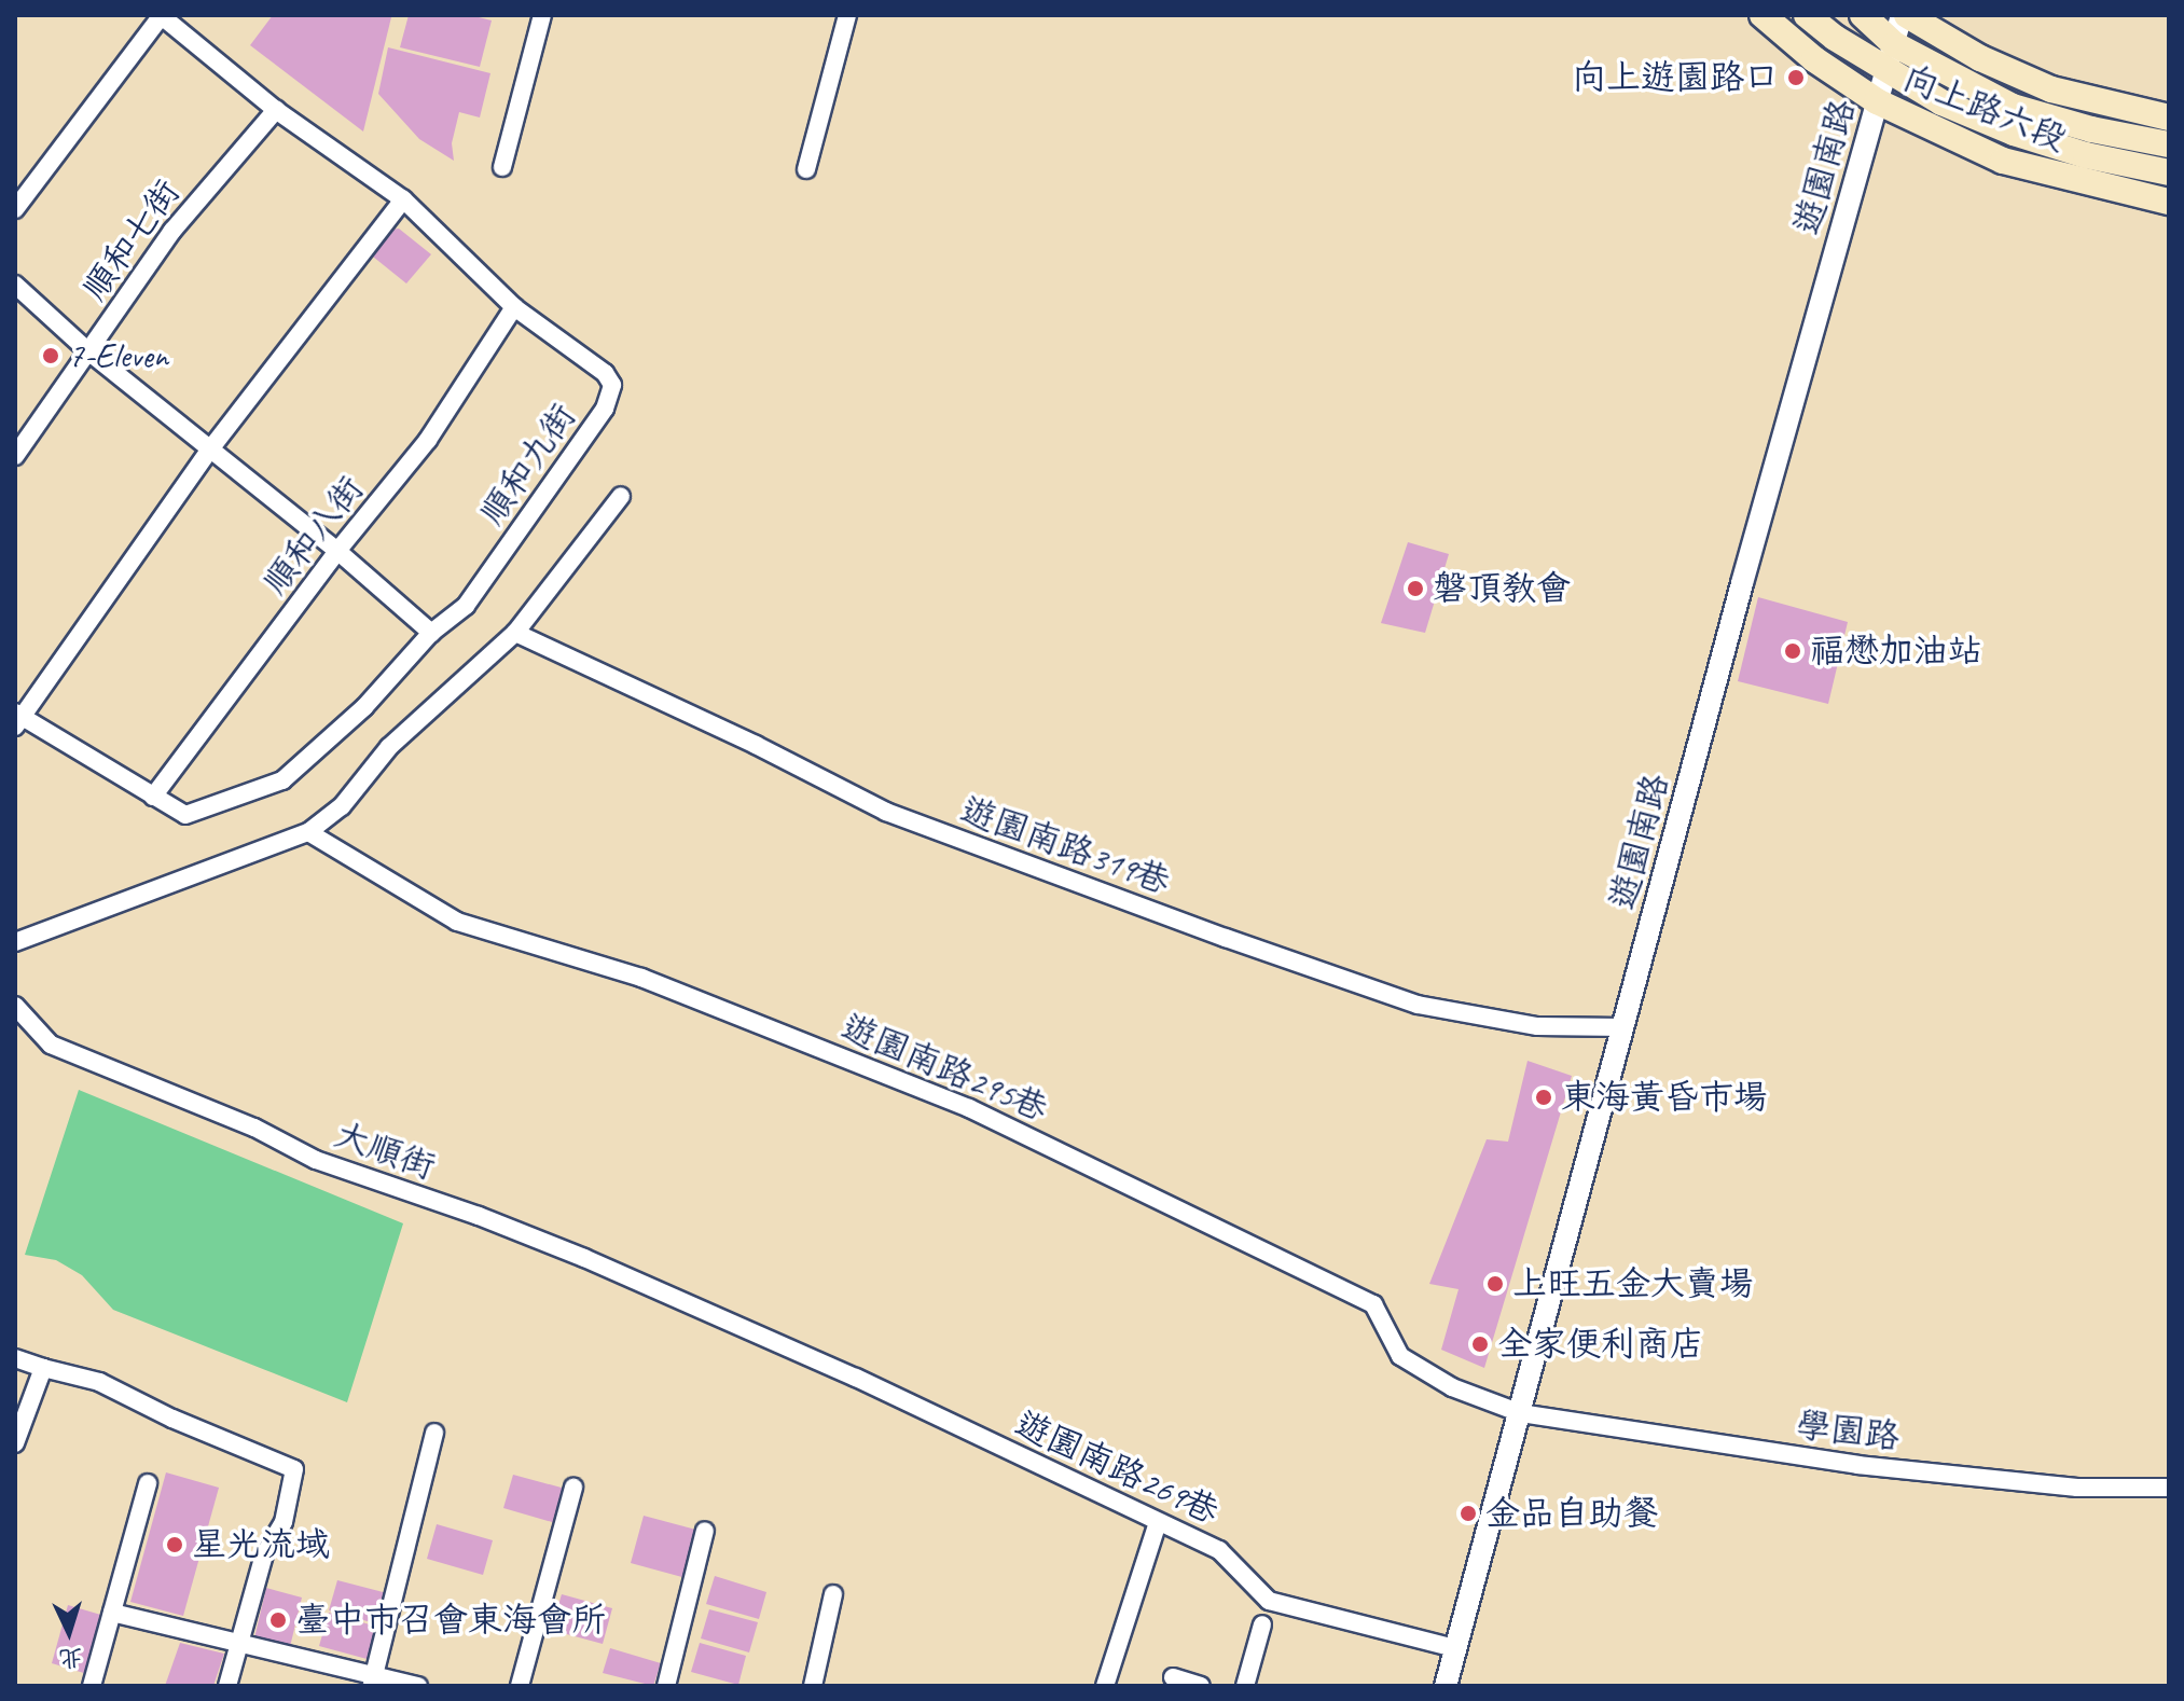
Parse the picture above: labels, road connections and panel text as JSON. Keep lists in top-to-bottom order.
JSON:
{
  "streets": {
    "main road": ["向上路六段"],
    "street": [
      "遊園南路",
      "順和七街",
      "順和九街",
      "順和八街",
      "遊園南路319巷",
      "遊園南路295巷",
      "大順街",
      "學園路",
      "遊園南路269巷"
    ]
  },
  "crossings": [
    ["向上路六段", "遊園南路"],
    ["遊園南路", "遊園南路319巷"],
    ["遊園南路", "遊園南路295巷"],
    ["遊園南路", "學園路"],
    ["遊園南路", "遊園南路269巷"],
    ["順和七街", "順和九街"],
    ["順和九街", "順和八街"],
    ["遊園南路295巷", "學園路"],
    ["大順街", "遊園南路269巷"]
  ],
  "places": [
    "向上遊園路口",
    "7-Eleven",
    "磐頂教會",
    "福懋加油站",
    "東海黃昏市場",
    "上旺五金大賣場",
    "全家便利商店",
    "金品自助餐",
    "星光流域",
    "臺中市召會東海會所"
  ],
  "north": "bottom"
}
